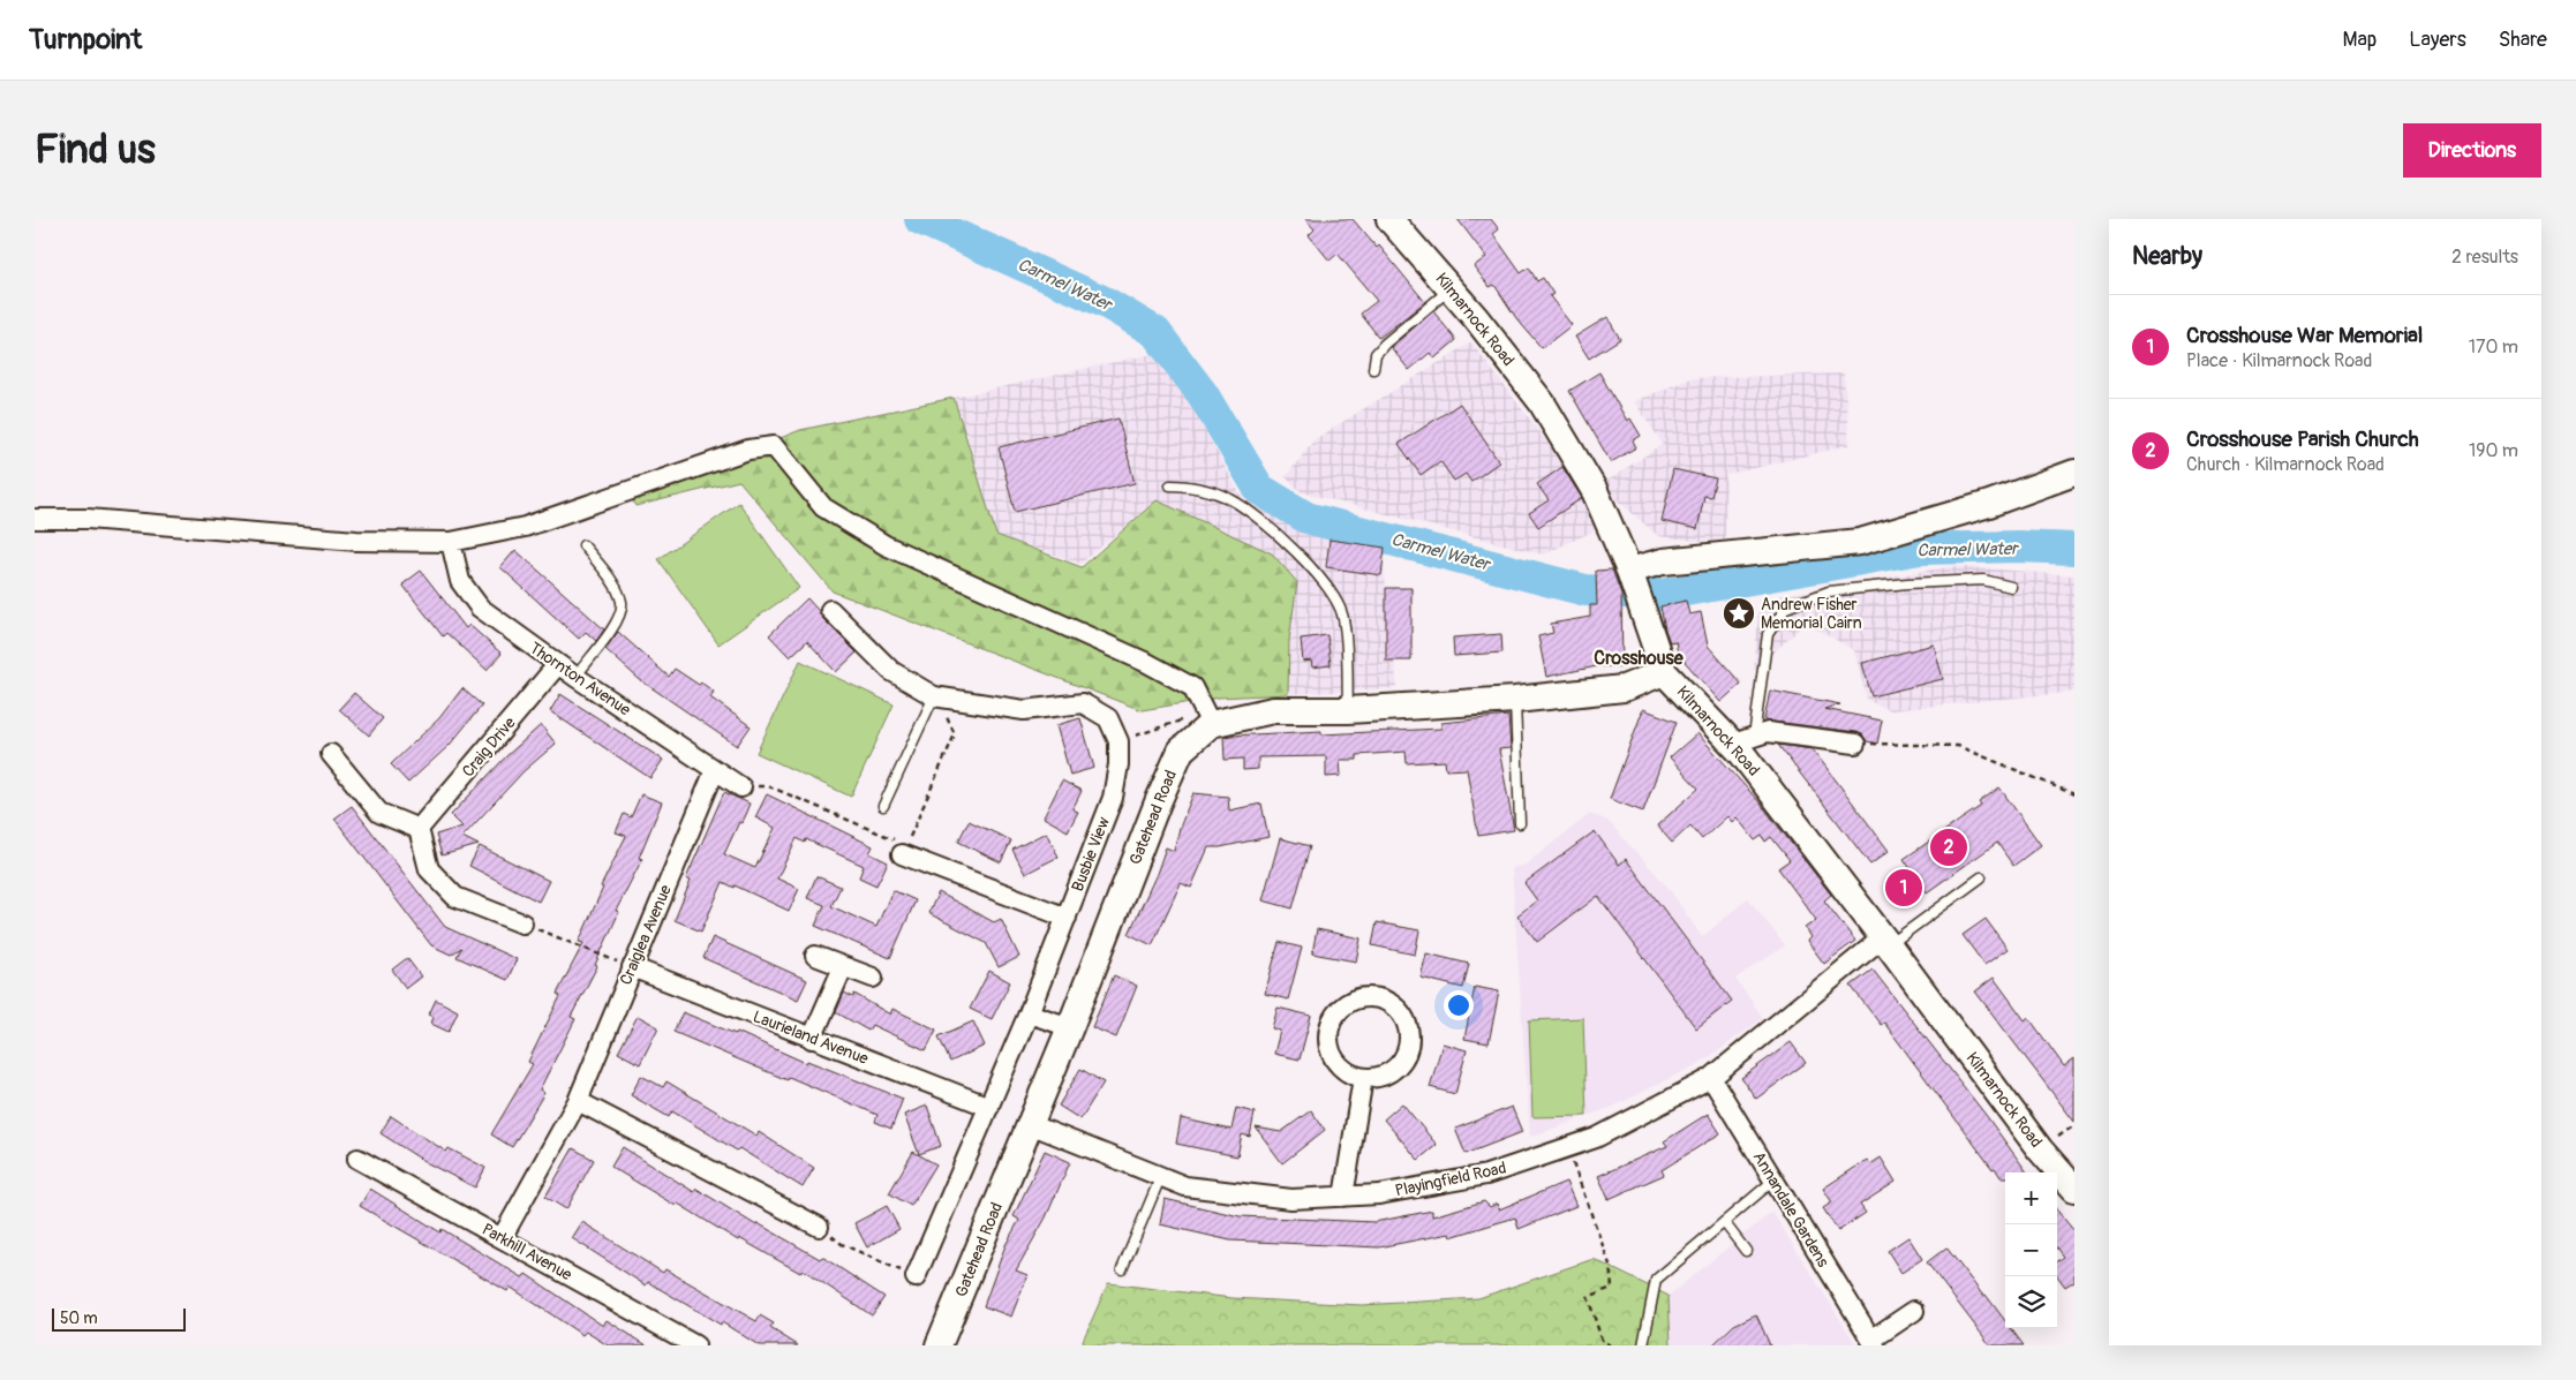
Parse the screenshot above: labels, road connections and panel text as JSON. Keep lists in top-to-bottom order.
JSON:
{
  "streets": {
    "main road": ["Kilmarnock Road", "Gatehead Road"],
    "street": [
      "Thornton Avenue",
      "Craig Drive",
      "Busbie View",
      "Craiglea Avenue",
      "Laurieland Avenue",
      "Playingfield Road",
      "Annandale Gardens",
      "Parkhill Avenue"
    ]
  },
  "crossings": [
    ["Kilmarnock Road", "Gatehead Road"],
    ["Kilmarnock Road", "Playingfield Road"],
    ["Thornton Avenue", "Craig Drive"],
    ["Thornton Avenue", "Craiglea Avenue"],
    ["Gatehead Road", "Playingfield Road"],
    ["Busbie View", "Laurieland Avenue"],
    ["Craiglea Avenue", "Laurieland Avenue"],
    ["Craiglea Avenue", "Parkhill Avenue"],
    ["Playingfield Road", "Annandale Gardens"]
  ],
  "districts": ["Crosshouse"],
  "water": ["Carmel Water"],
  "places": {
    "place": ["Andrew Fisher Memorial Cairn"]
  },
  "scale_bar": "50 m",
  "page": {
    "header": "Turnpoint",
    "nav": ["Map", "Layers", "Share"],
    "buttons": "Directions",
    "title": "Find us",
    "heading": ["Nearby", "2 results"],
    "list": [
      {
        "mark": "1",
        "name": "Crosshouse War Memorial",
        "note": "Place · Kilmarnock Road",
        "value": "170 m"
      },
      {
        "mark": "2",
        "name": "Crosshouse Parish Church",
        "note": "Church · Kilmarnock Road",
        "value": "190 m"
      }
    ],
    "pins": ["2", "1"],
    "map_buttons": ["+", "−"],
    "scale": "50 m"
  }
}
